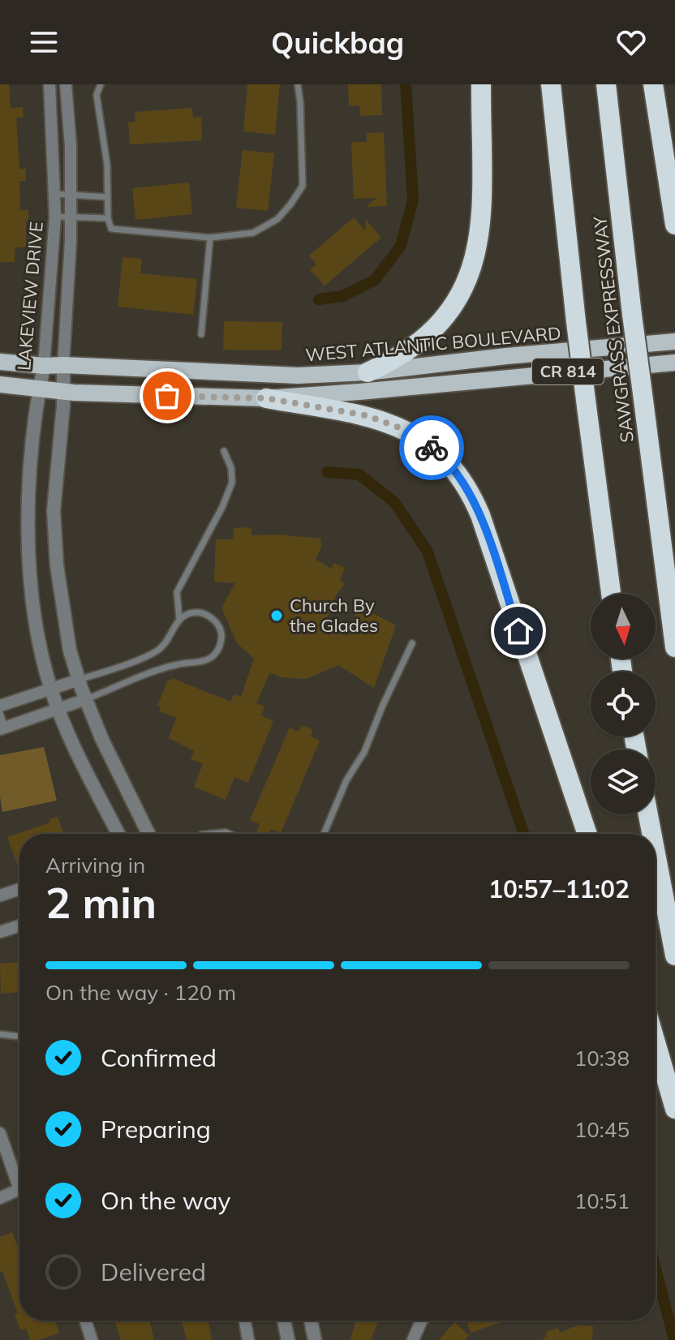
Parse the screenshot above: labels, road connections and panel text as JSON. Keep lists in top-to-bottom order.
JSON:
{
  "streets": {
    "highway": ["SAWGRASS EXPRESSWAY"],
    "main road": ["WEST ATLANTIC BOULEVARD", "CR 814"],
    "street": ["LAKEVIEW DRIVE"]
  },
  "crossings": [
    ["LAKEVIEW DRIVE", "WEST ATLANTIC BOULEVARD"],
    ["LAKEVIEW DRIVE", "CR 814"],
    ["SAWGRASS EXPRESSWAY", "CR 814"]
  ],
  "places": ["Church By the Glades"],
  "north": "bottom",
  "page": {
    "header": "Quickbag",
    "heading": ["2 min", "Arriving in", "10:57–11:02"],
    "bar": "On the way · 120 m",
    "list": [
      ["Confirmed", "10:38"],
      ["Preparing", "10:45"],
      ["On the way", "10:51"],
      "Delivered"
    ]
  }
}
